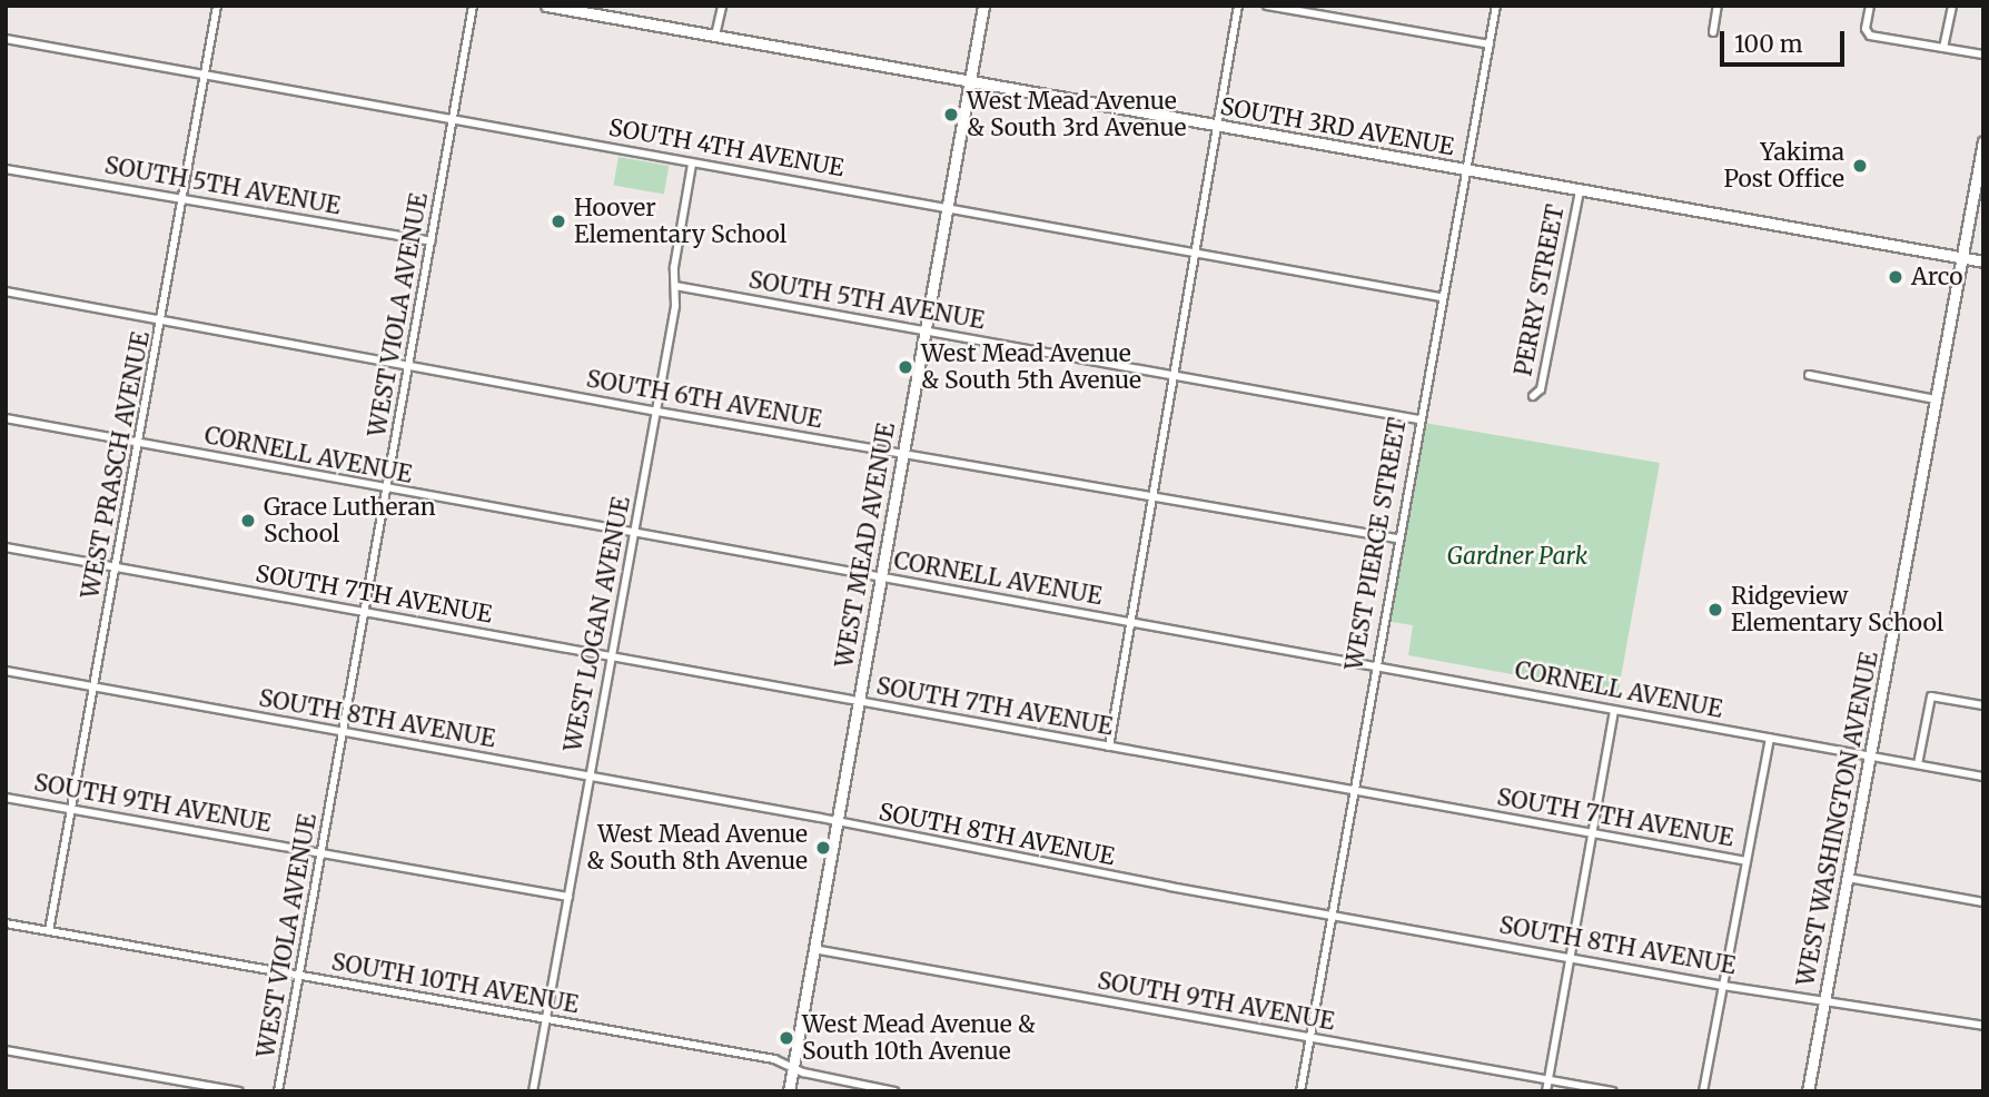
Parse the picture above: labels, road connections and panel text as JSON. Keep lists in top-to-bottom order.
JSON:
{
  "streets": {
    "street": [
      "SOUTH 3RD AVENUE",
      "SOUTH 4TH AVENUE",
      "SOUTH 5TH AVENUE",
      "PERRY STREET",
      "WEST VIOLA AVENUE",
      "SOUTH 6TH AVENUE",
      "CORNELL AVENUE",
      "WEST PRASCH AVENUE",
      "WEST PIERCE STREET",
      "WEST MEAD AVENUE",
      "SOUTH 7TH AVENUE",
      "WEST LOGAN AVENUE",
      "SOUTH 8TH AVENUE",
      "SOUTH 9TH AVENUE",
      "WEST WASHINGTON AVENUE",
      "SOUTH 10TH AVENUE"
    ]
  },
  "crossings": [
    ["SOUTH 3RD AVENUE", "PERRY STREET"],
    ["SOUTH 3RD AVENUE", "WEST PIERCE STREET"],
    ["SOUTH 3RD AVENUE", "WEST MEAD AVENUE"],
    ["SOUTH 3RD AVENUE", "WEST WASHINGTON AVENUE"],
    ["SOUTH 4TH AVENUE", "WEST VIOLA AVENUE"],
    ["SOUTH 4TH AVENUE", "WEST PRASCH AVENUE"],
    ["SOUTH 4TH AVENUE", "WEST PIERCE STREET"],
    ["SOUTH 4TH AVENUE", "WEST MEAD AVENUE"],
    ["SOUTH 4TH AVENUE", "WEST LOGAN AVENUE"],
    ["SOUTH 5TH AVENUE", "WEST VIOLA AVENUE"],
    ["SOUTH 5TH AVENUE", "WEST PRASCH AVENUE"],
    ["SOUTH 5TH AVENUE", "WEST PIERCE STREET"],
    ["SOUTH 5TH AVENUE", "WEST MEAD AVENUE"],
    ["SOUTH 5TH AVENUE", "WEST LOGAN AVENUE"],
    ["WEST VIOLA AVENUE", "SOUTH 6TH AVENUE"],
    ["WEST VIOLA AVENUE", "CORNELL AVENUE"],
    ["WEST VIOLA AVENUE", "SOUTH 7TH AVENUE"],
    ["WEST VIOLA AVENUE", "SOUTH 8TH AVENUE"],
    ["WEST VIOLA AVENUE", "SOUTH 9TH AVENUE"],
    ["WEST VIOLA AVENUE", "SOUTH 10TH AVENUE"],
    ["SOUTH 6TH AVENUE", "WEST PRASCH AVENUE"],
    ["SOUTH 6TH AVENUE", "WEST PIERCE STREET"],
    ["SOUTH 6TH AVENUE", "WEST MEAD AVENUE"],
    ["SOUTH 6TH AVENUE", "WEST LOGAN AVENUE"],
    ["CORNELL AVENUE", "WEST PRASCH AVENUE"],
    ["CORNELL AVENUE", "WEST PIERCE STREET"],
    ["CORNELL AVENUE", "WEST MEAD AVENUE"],
    ["CORNELL AVENUE", "WEST LOGAN AVENUE"],
    ["CORNELL AVENUE", "WEST WASHINGTON AVENUE"],
    ["WEST PRASCH AVENUE", "SOUTH 7TH AVENUE"],
    ["WEST PRASCH AVENUE", "SOUTH 8TH AVENUE"],
    ["WEST PRASCH AVENUE", "SOUTH 9TH AVENUE"],
    ["WEST PRASCH AVENUE", "SOUTH 10TH AVENUE"],
    ["WEST PIERCE STREET", "SOUTH 7TH AVENUE"],
    ["WEST PIERCE STREET", "SOUTH 8TH AVENUE"],
    ["WEST PIERCE STREET", "SOUTH 9TH AVENUE"],
    ["WEST MEAD AVENUE", "SOUTH 7TH AVENUE"],
    ["WEST MEAD AVENUE", "SOUTH 8TH AVENUE"],
    ["WEST MEAD AVENUE", "SOUTH 9TH AVENUE"],
    ["WEST MEAD AVENUE", "SOUTH 10TH AVENUE"],
    ["SOUTH 7TH AVENUE", "WEST LOGAN AVENUE"],
    ["WEST LOGAN AVENUE", "SOUTH 8TH AVENUE"],
    ["WEST LOGAN AVENUE", "SOUTH 9TH AVENUE"],
    ["WEST LOGAN AVENUE", "SOUTH 10TH AVENUE"],
    ["SOUTH 8TH AVENUE", "WEST WASHINGTON AVENUE"]
  ],
  "parks": ["Gardner Park"],
  "places": [
    "West Mead Avenue & South 3rd Avenue",
    "Yakima Post Office",
    "Hoover Elementary School",
    "Arco",
    "West Mead Avenue & South 5th Avenue",
    "Grace Lutheran School",
    "Ridgeview Elementary School",
    "West Mead Avenue & South 8th Avenue",
    "West Mead Avenue & South 10th Avenue"
  ],
  "scale_bar": "100 m"
}
